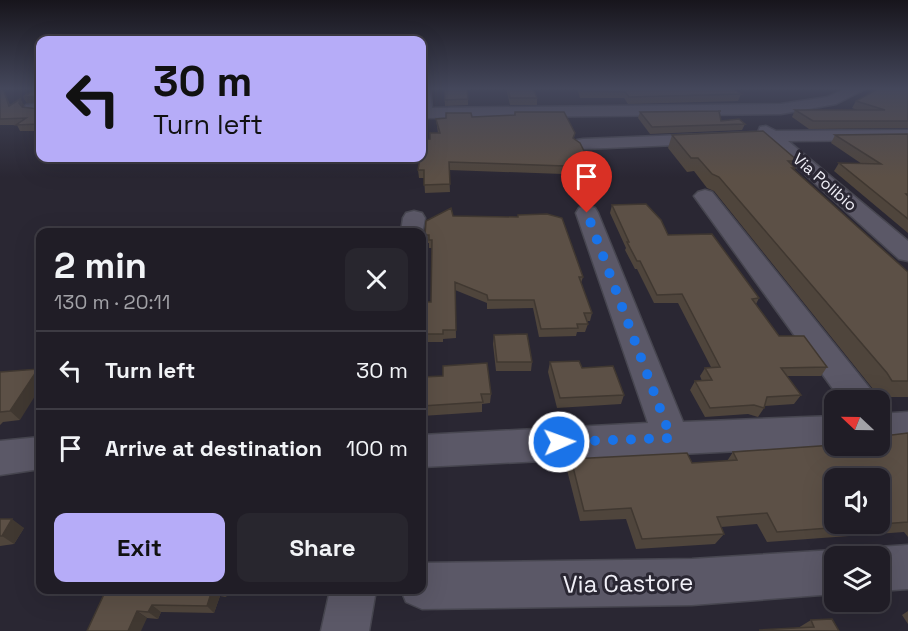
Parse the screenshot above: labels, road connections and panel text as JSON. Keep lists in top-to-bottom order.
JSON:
{
  "streets": {
    "street": ["Via Polibio", "Via Castore"]
  },
  "north": "left",
  "page": {
    "turn": ["30 m", "Turn left"],
    "heading": ["2 min", "130 m · 20:11"],
    "list": [
      {
        "name": "Turn left",
        "value": "30 m"
      },
      {
        "name": "Arrive at destination",
        "value": "100 m"
      }
    ],
    "buttons": ["Exit", "Share"]
  }
}
